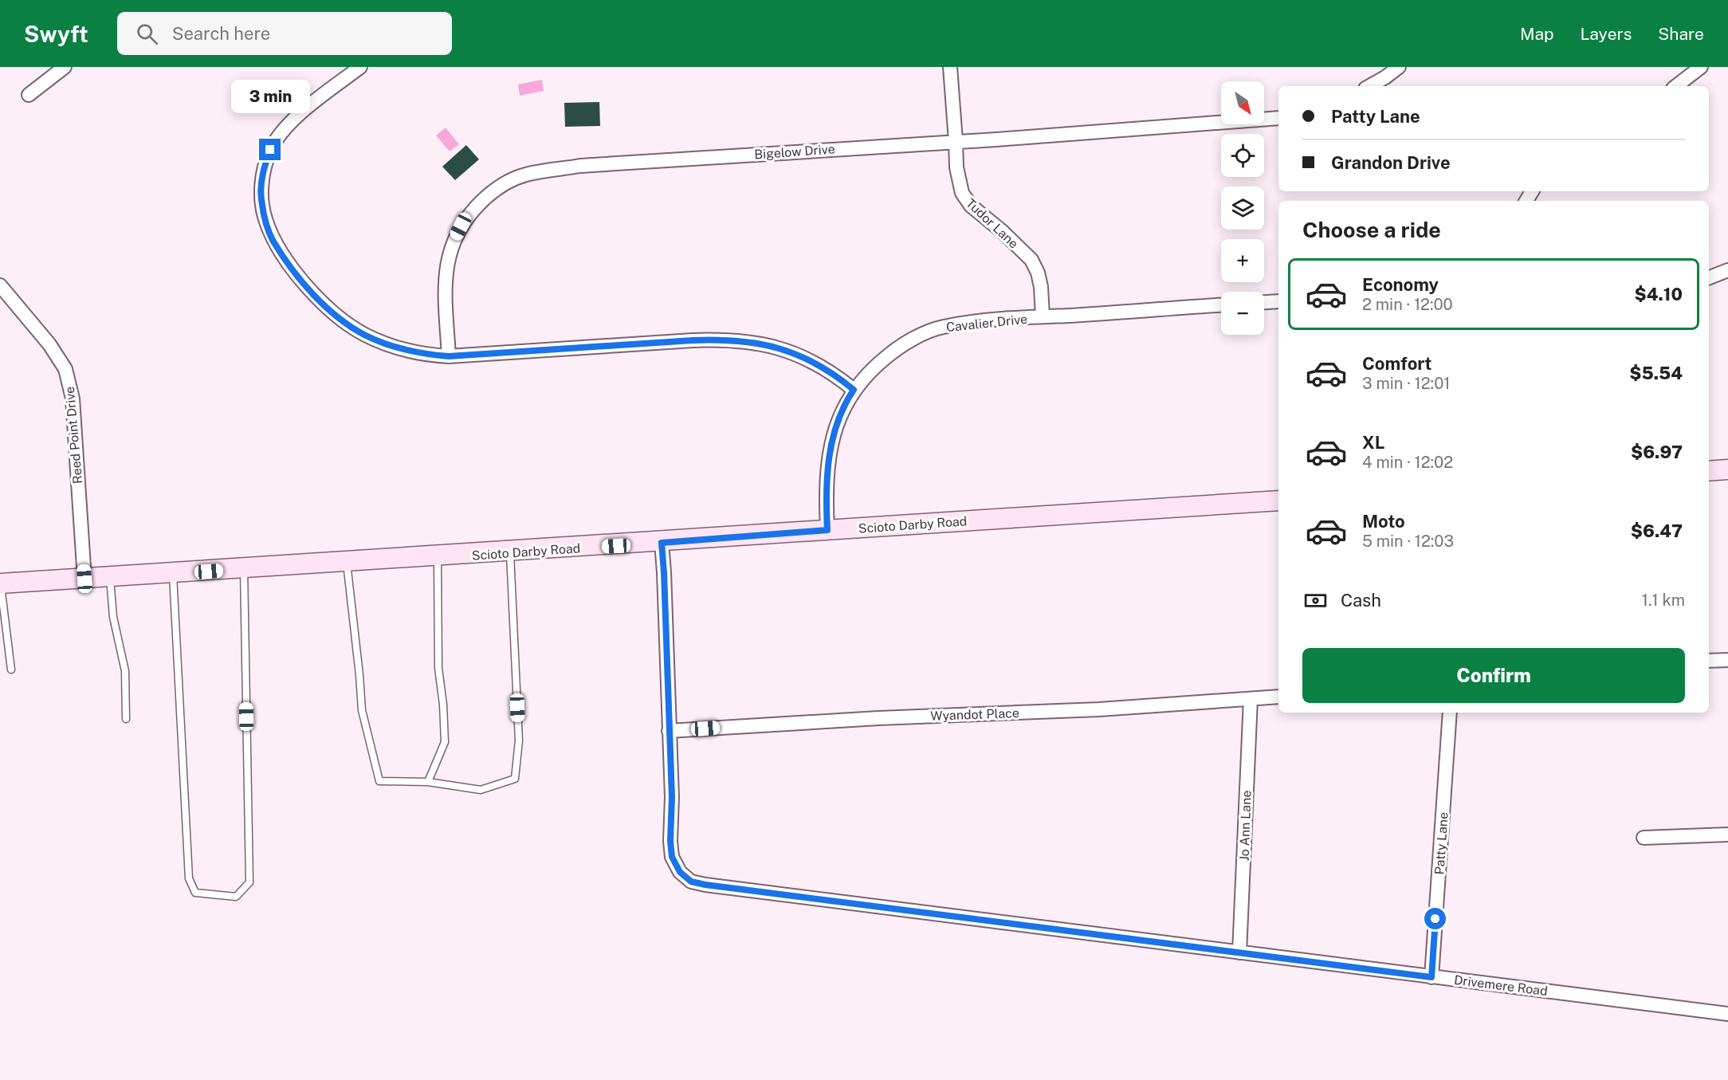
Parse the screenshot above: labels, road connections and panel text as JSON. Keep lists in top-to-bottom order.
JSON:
{
  "streets": {
    "main road": ["Scioto Darby Road"],
    "street": [
      "Bigelow Drive",
      "Tudor Lane",
      "Cavalier Drive",
      "Reed Point Drive",
      "Wyandot Place",
      "Jo Ann Lane",
      "Patty Lane",
      "Drivemere Road"
    ]
  },
  "crossings": [
    ["Bigelow Drive", "Tudor Lane"],
    ["Tudor Lane", "Cavalier Drive"],
    ["Cavalier Drive", "Scioto Darby Road"],
    ["Reed Point Drive", "Scioto Darby Road"],
    ["Wyandot Place", "Jo Ann Lane"],
    ["Wyandot Place", "Drivemere Road"],
    ["Jo Ann Lane", "Drivemere Road"],
    ["Patty Lane", "Drivemere Road"]
  ],
  "north": "bottom right",
  "page": {
    "header": "Swyft",
    "search": "Search here",
    "nav": ["Map", "Layers", "Share"],
    "bubble": "3 min",
    "map_buttons": ["+", "−"],
    "banner": ["Patty Lane", "Grandon Drive"],
    "heading": "Choose a ride",
    "list": [
      {
        "name": "Economy",
        "note": "2 min · 12:00",
        "value": "$4.10"
      },
      {
        "name": "Comfort",
        "note": "3 min · 12:01",
        "value": "$5.54"
      },
      {
        "name": "XL",
        "note": "4 min · 12:02",
        "value": "$6.97"
      },
      {
        "name": "Moto",
        "note": "5 min · 12:03",
        "value": "$6.47"
      }
    ],
    "pay": ["Cash", "1.1 km"],
    "buttons": "Confirm"
  }
}
